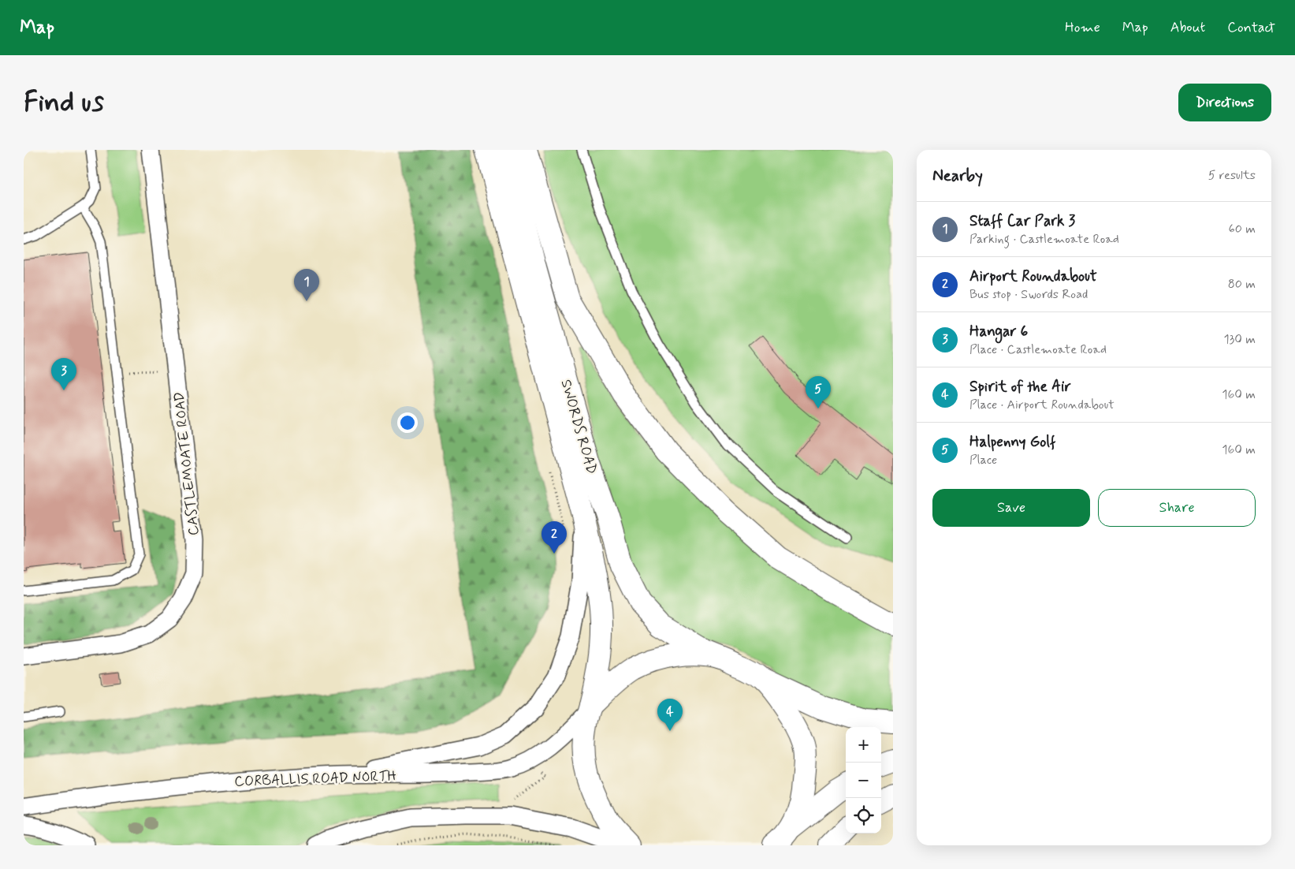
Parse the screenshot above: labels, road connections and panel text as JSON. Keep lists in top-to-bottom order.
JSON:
{
  "streets": {
    "main road": ["SWORDS ROAD"],
    "street": ["CASTLEMOATE ROAD", "CORBALLIS ROAD NORTH"]
  },
  "crossings": [
    ["SWORDS ROAD", "CORBALLIS ROAD NORTH"]
  ],
  "page": {
    "header": "Map",
    "nav": [
      "Home",
      "Map",
      "About",
      "Contact"
    ],
    "buttons": [
      "Directions",
      ["Save", "Share"]
    ],
    "title": "Find us",
    "heading": ["Nearby", "5 results"],
    "list": [
      {
        "mark": "1",
        "name": "Staff Car Park 3",
        "note": "Parking · Castlemoate Road",
        "value": "60 m"
      },
      {
        "mark": "2",
        "name": "Airport Roundabout",
        "note": "Bus stop · Swords Road",
        "value": "80 m"
      },
      {
        "mark": "3",
        "name": "Hangar 6",
        "note": "Place · Castlemoate Road",
        "value": "130 m"
      },
      {
        "mark": "4",
        "name": "Spirit of the Air",
        "note": "Place · Airport Roundabout",
        "value": "160 m"
      },
      {
        "mark": "5",
        "name": "Halpenny Golf",
        "note": "Place",
        "value": "160 m"
      }
    ],
    "pins": [
      "1",
      "3",
      "5",
      "2",
      "4"
    ],
    "map_buttons": ["+", "−"]
  }
}
